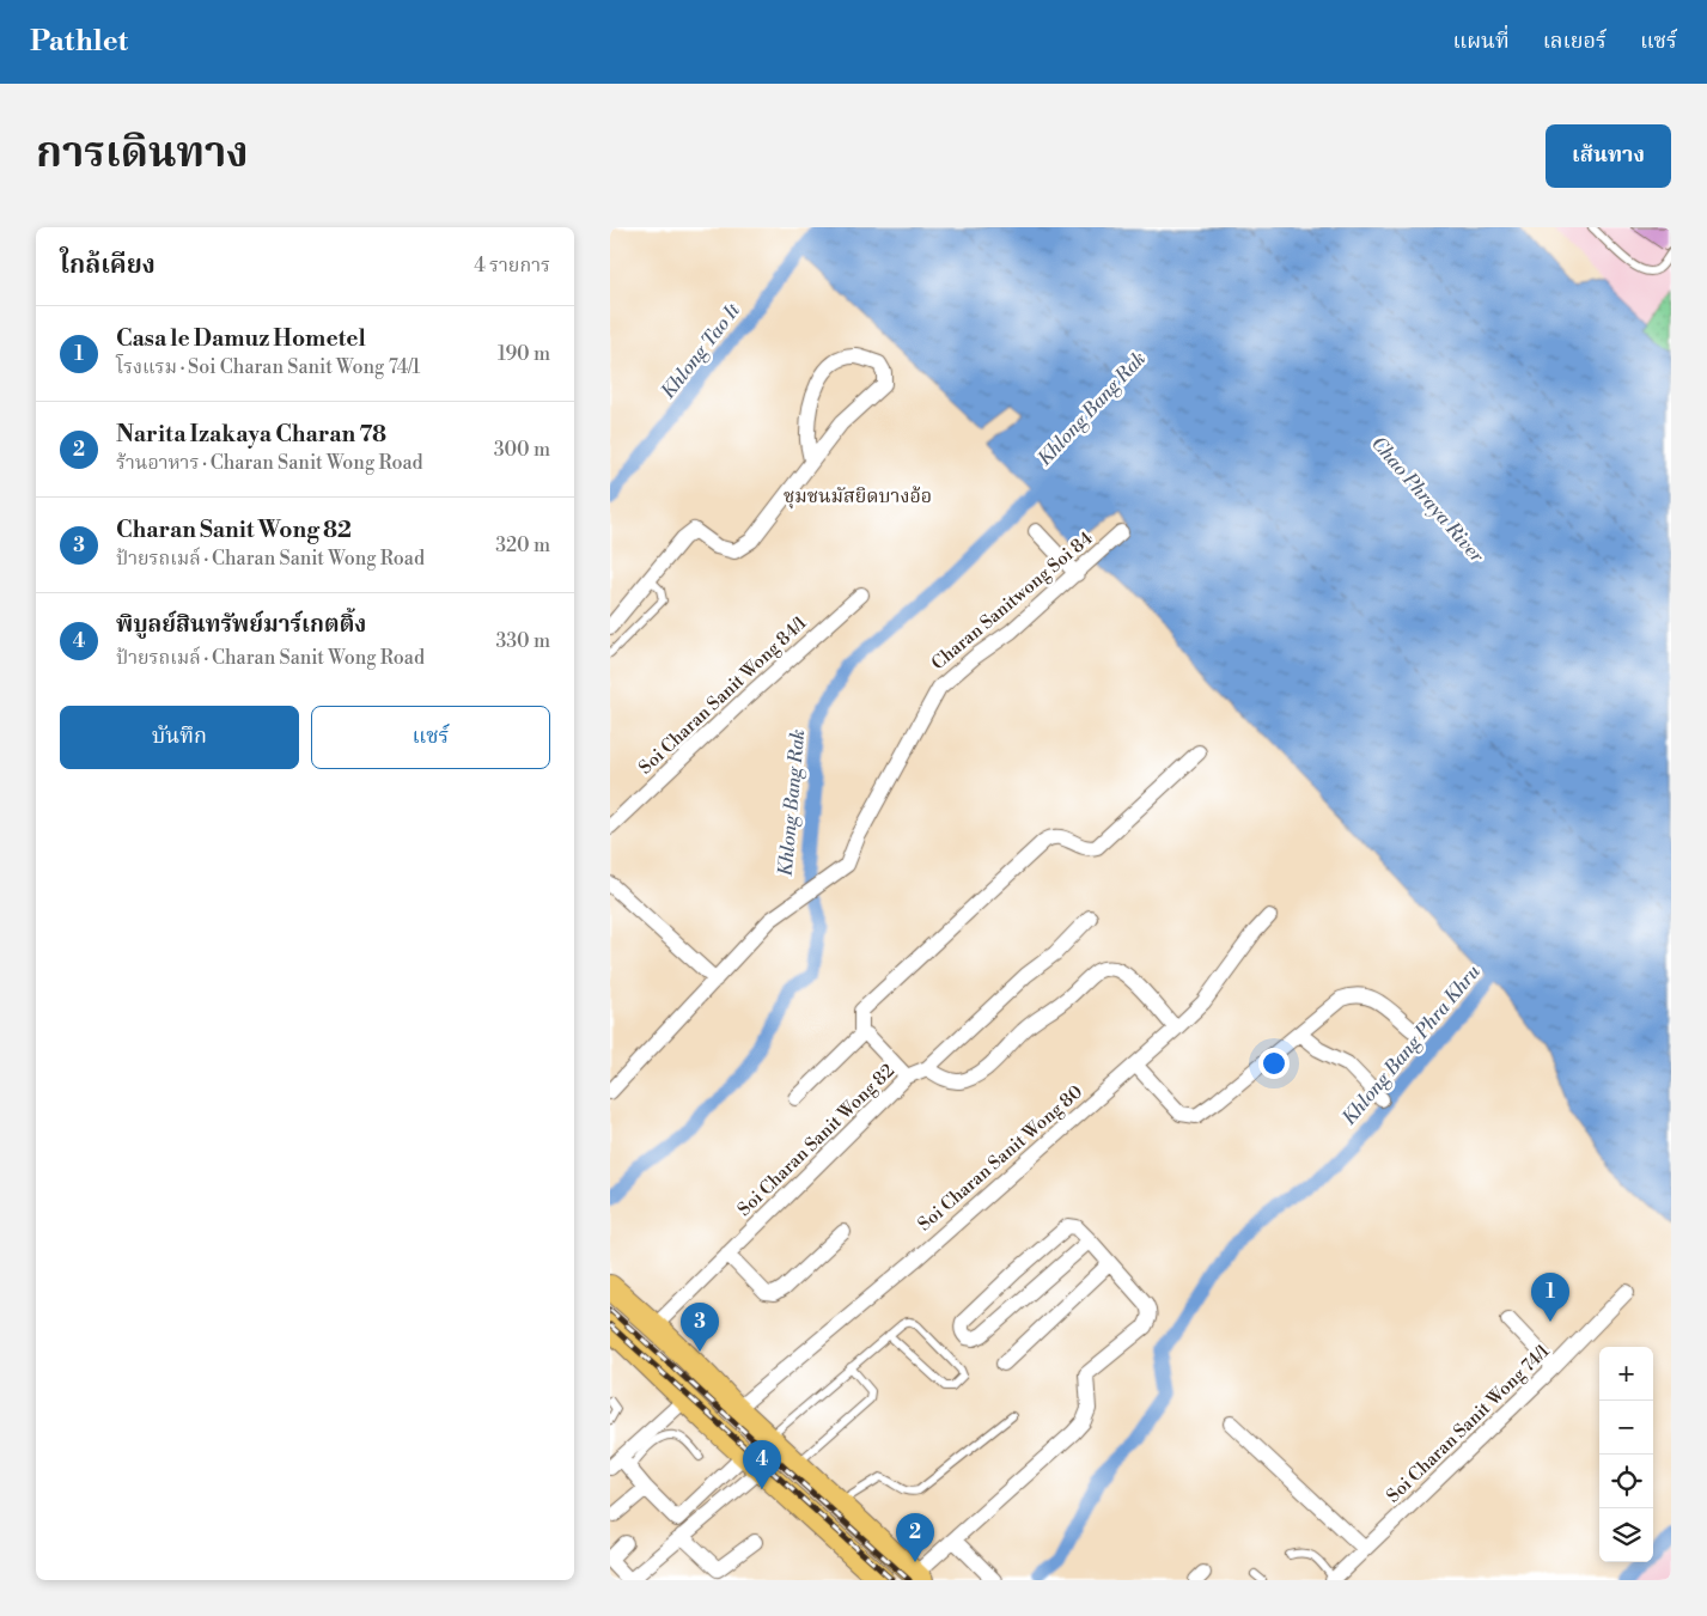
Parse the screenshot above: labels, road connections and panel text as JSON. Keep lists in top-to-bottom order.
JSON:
{
  "streets": {
    "street": [
      "Charan Sanitwong Soi 84",
      "Soi Charan Sanit Wong 84/1",
      "Soi Charan Sanit Wong 82",
      "Soi Charan Sanit Wong 80",
      "Soi Charan Sanit Wong 74/1"
    ]
  },
  "districts": ["ชุมชนมัสยิดบางอ้อ"],
  "water": [
    "Khlong Tao It",
    "Khlong Bang Rak",
    "Chao Phraya River",
    "Khlong Bang Phra Khru"
  ],
  "page": {
    "header": "Pathlet",
    "nav": ["แผนที่", "เลเยอร์", "แชร์"],
    "title": "การเดินทาง",
    "buttons": [
      "เส้นทาง",
      ["บันทึก", "แชร์"]
    ],
    "heading": ["ใกล้เคียง", "4 รายการ"],
    "list": [
      {
        "mark": "1",
        "name": "Casa le Damuz Hometel",
        "note": "โรงแรม · Soi Charan Sanit Wong 74/1",
        "value": "190 m"
      },
      {
        "mark": "2",
        "name": "Narita Izakaya Charan 78",
        "note": "ร้านอาหาร · Charan Sanit Wong Road",
        "value": "300 m"
      },
      {
        "mark": "3",
        "name": "Charan Sanit Wong 82",
        "note": "ป้ายรถเมล์ · Charan Sanit Wong Road",
        "value": "320 m"
      },
      {
        "mark": "4",
        "name": "พิบูลย์สินทรัพย์มาร์เกตติ้ง",
        "note": "ป้ายรถเมล์ · Charan Sanit Wong Road",
        "value": "330 m"
      }
    ],
    "pins": [
      "1",
      "3",
      "4",
      "2"
    ],
    "map_buttons": ["+", "−"]
  }
}
